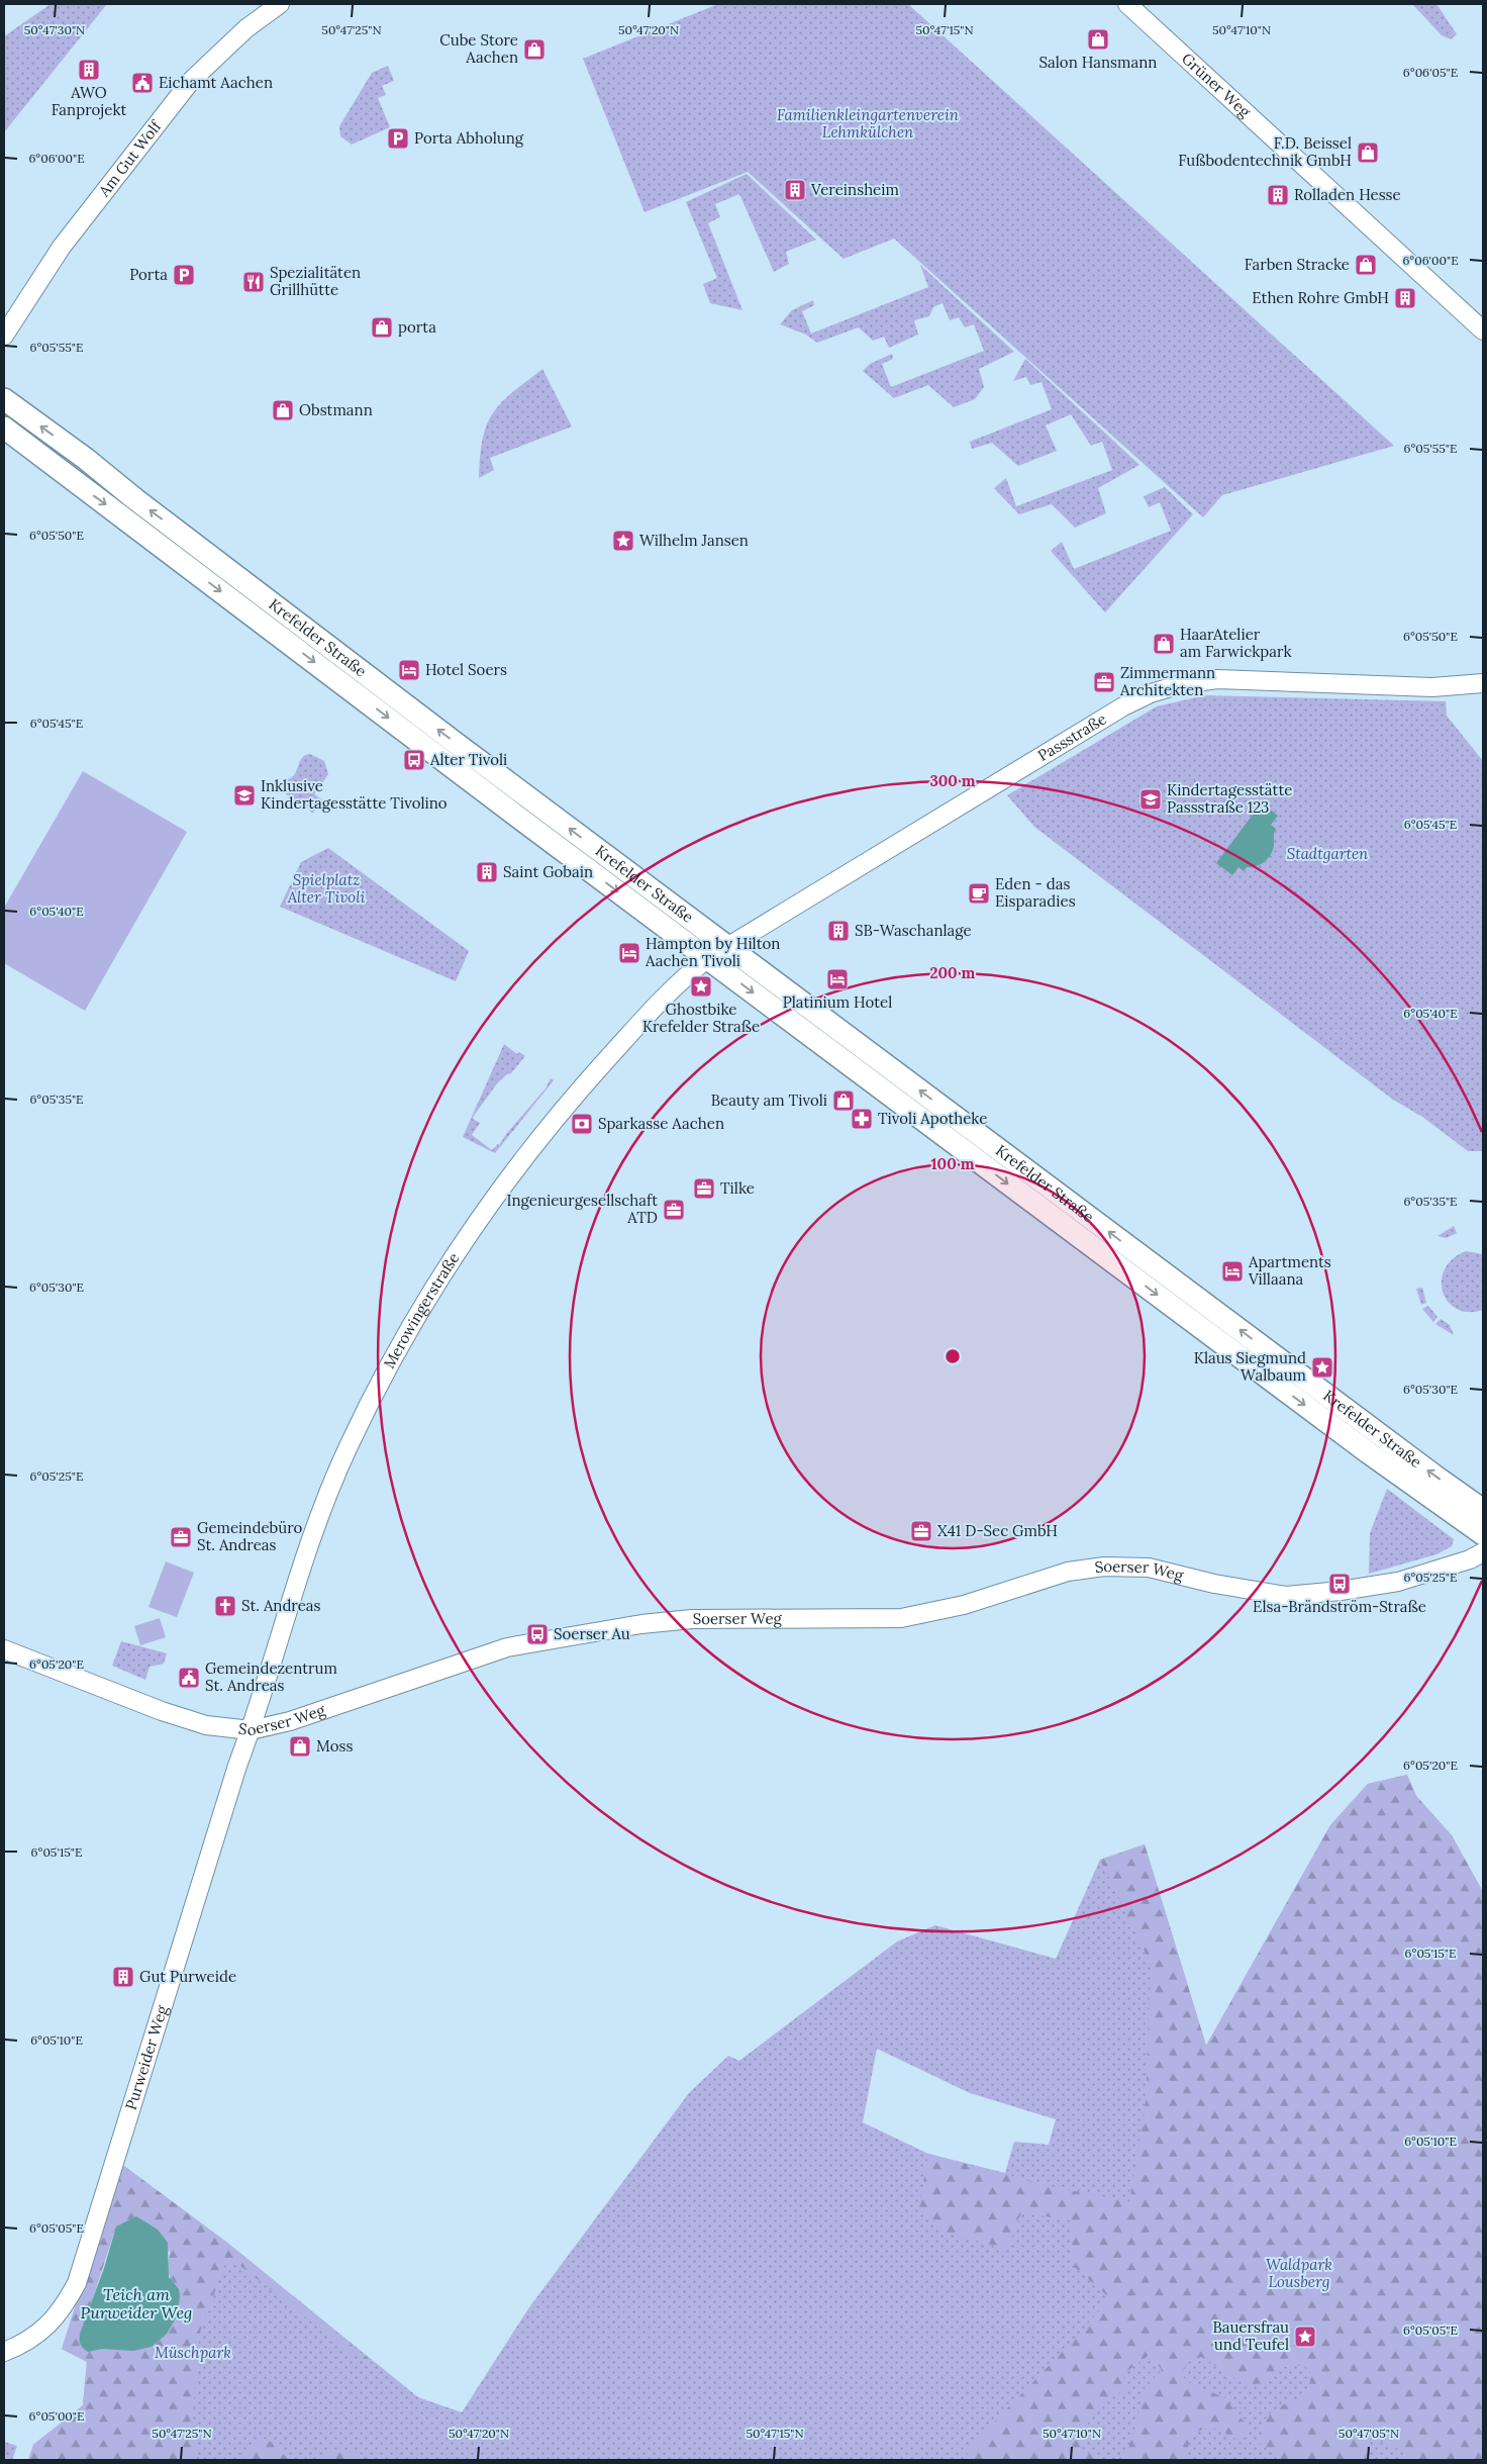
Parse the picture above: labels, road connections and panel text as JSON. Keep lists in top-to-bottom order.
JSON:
{
  "streets": {
    "main road": ["Krefelder Straße"],
    "street": [
      "Grüner Weg",
      "Am Gut Wolf",
      "Passstraße",
      "Merowingerstraße",
      "Soerser Weg",
      "Purweider Weg"
    ]
  },
  "crossings": [
    ["Krefelder Straße", "Passstraße"],
    ["Krefelder Straße", "Merowingerstraße"],
    ["Passstraße", "Merowingerstraße"],
    ["Merowingerstraße", "Soerser Weg"],
    ["Merowingerstraße", "Purweider Weg"],
    ["Soerser Weg", "Purweider Weg"]
  ],
  "water": ["Teich am Purweider Weg"],
  "parks": [
    "Familienkleingartenverein Lehmkülchen",
    "Stadtgarten",
    "Spielplatz Alter Tivoli",
    "Waldpark Lousberg",
    "Müschpark"
  ],
  "places": {
    "shop": [
      "Salon Hansmann",
      "Cube Store Aachen",
      "F.D. Beissel Fußbodentechnik GmbH",
      "Farben Stracke",
      "porta",
      "Obstmann",
      "HaarAtelier am Farwickpark",
      "Beauty am Tivoli",
      "Moss"
    ],
    "building": [
      "AWO Fanprojekt",
      "Vereinsheim",
      "Rolladen Hesse",
      "Ethen Rohre GmbH",
      "Saint Gobain",
      "SB-Waschanlage",
      "Gut Purweide"
    ],
    "public building": ["Eichamt Aachen", "Gemeindezentrum St. Andreas"],
    "parking": ["Porta Abholung", "Porta"],
    "restaurant": ["Spezialitäten Grillhütte"],
    "place": [
      "Wilhelm Jansen",
      "Ghostbike Krefelder Straße",
      "Klaus Siegmund Walbaum",
      "Bauersfrau und Teufel"
    ],
    "hotel": [
      "Hotel Soers",
      "Hampton by Hilton Aachen Tivoli",
      "Platinium Hotel",
      "Apartments Villaana"
    ],
    "office": [
      "Zimmermann Architekten",
      "Tilke",
      "Ingenieurgesellschaft ATD",
      "X41 D-Sec GmbH",
      "Gemeindebüro St. Andreas"
    ],
    "bus stop": ["Alter Tivoli", "Elsa-Brändström-Straße", "Soerser Au"],
    "school or university": ["Inklusive Kindertagesstätte Tivolino", "Kindertagesstätte Passstraße 123"],
    "cafe": ["Eden - das Eisparadies"],
    "pharmacy": ["Tivoli Apotheke"],
    "bank": ["Sparkasse Aachen"],
    "church": ["St. Andreas"]
  },
  "coordinates": [
    "50°47'30\"N",
    "50°47'25\"N",
    "50°47'20\"N",
    "50°47'15\"N",
    "50°47'10\"N",
    "6°06'05\"E",
    "6°06'00\"E",
    "6°05'55\"E",
    "6°05'50\"E",
    "6°05'45\"E",
    "6°05'40\"E",
    "6°05'35\"E",
    "6°05'30\"E",
    "6°05'25\"E",
    "6°05'20\"E",
    "6°05'15\"E",
    "6°05'10\"E",
    "6°05'05\"E",
    "6°05'00\"E",
    "50°47'05\"N"
  ],
  "rings": ["300 m", "200 m", "100 m"]
}
